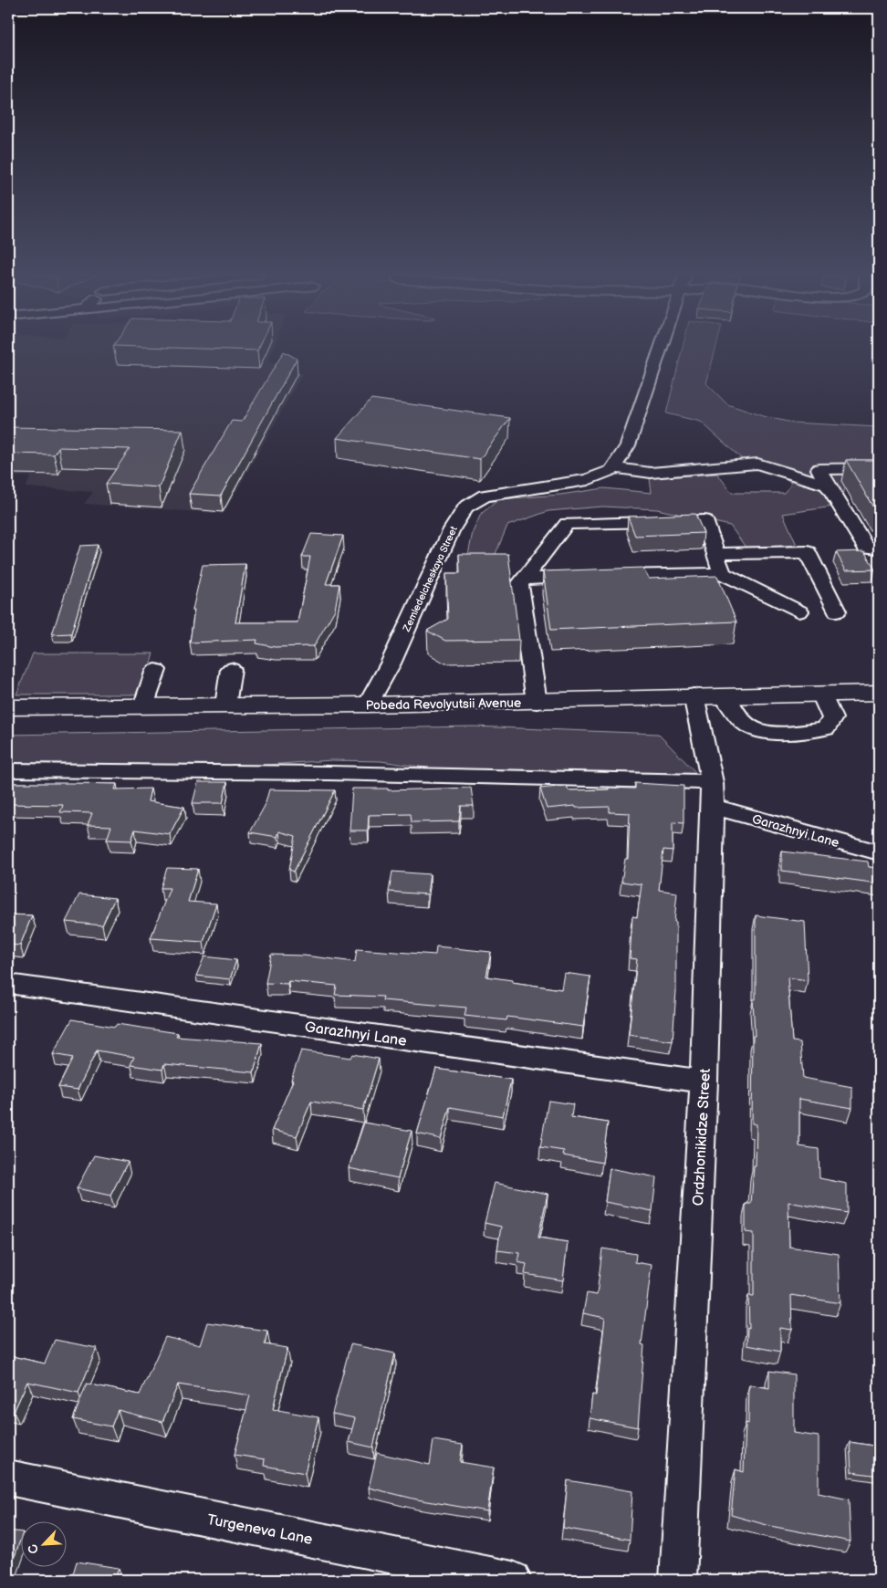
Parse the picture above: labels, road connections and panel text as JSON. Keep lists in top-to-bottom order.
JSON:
{
  "streets": {
    "main road": ["Pobeda Revolyutsii Avenue"],
    "street": [
      "Zemledelcheskaya Street",
      "Garazhnyi Lane",
      "Ordzhonikidze Street",
      "Turgeneva Lane"
    ]
  },
  "crossings": [
    ["Zemledelcheskaya Street", "Pobeda Revolyutsii Avenue"],
    ["Pobeda Revolyutsii Avenue", "Ordzhonikidze Street"],
    ["Garazhnyi Lane", "Ordzhonikidze Street"]
  ],
  "north": "bottom left"
}
